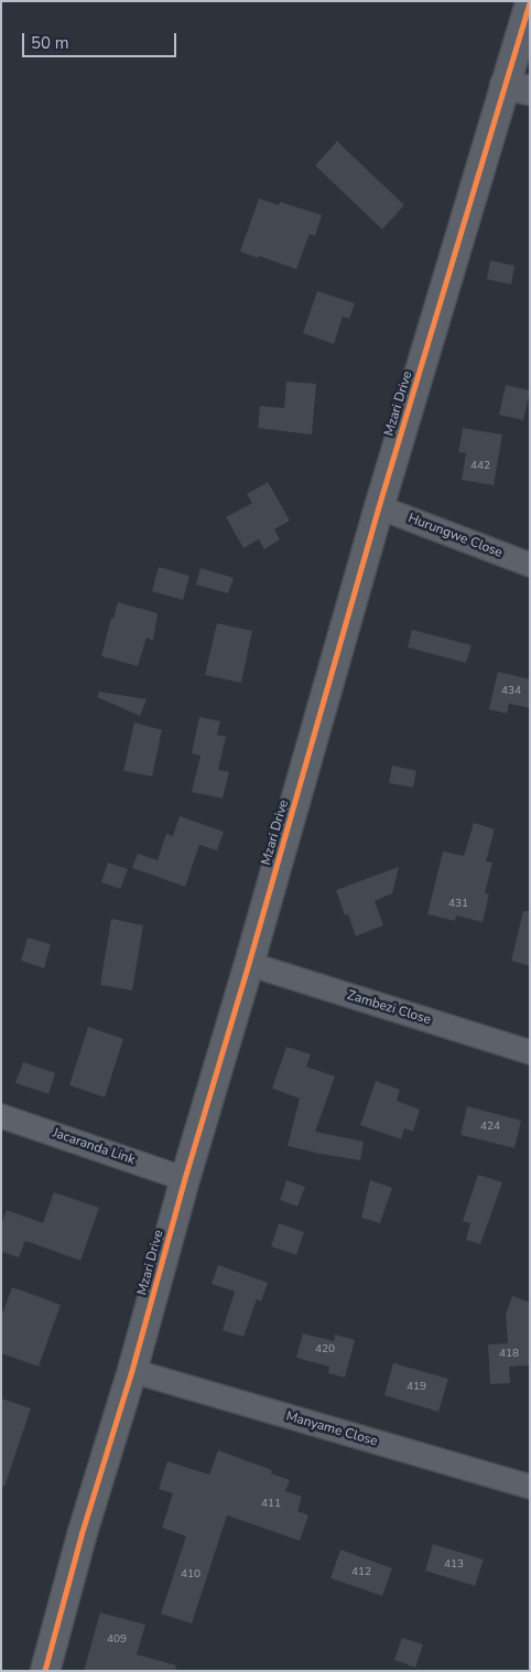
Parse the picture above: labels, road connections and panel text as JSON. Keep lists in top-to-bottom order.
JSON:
{
  "streets": {
    "street": [
      "Mzari Drive",
      "Hurungwe Close",
      "Zambezi Close",
      "Jacaranda Link",
      "Manyame Close"
    ]
  },
  "crossings": [
    ["Mzari Drive", "Hurungwe Close"],
    ["Mzari Drive", "Zambezi Close"],
    ["Mzari Drive", "Jacaranda Link"],
    ["Mzari Drive", "Manyame Close"]
  ],
  "house_numbers": [
    "442",
    "434",
    "431",
    "424",
    "420",
    "418",
    "419",
    "411",
    "413",
    "412",
    "410",
    "409"
  ],
  "scale_bar": "50 m"
}
